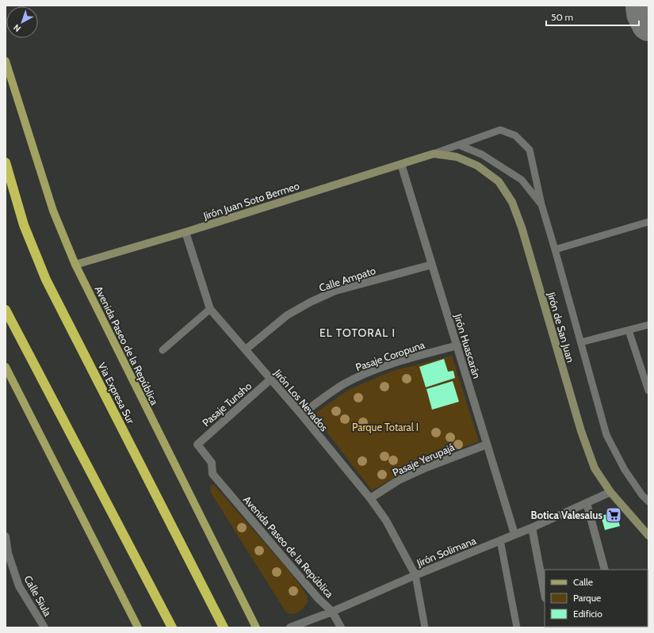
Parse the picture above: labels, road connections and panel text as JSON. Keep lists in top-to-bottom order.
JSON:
{
  "streets": {
    "highway": ["Via Expresa Sur"],
    "main road": ["Avenida Paseo de la República"],
    "street": [
      "Jirón Juan Soto Bermeo",
      "Calle Ampato",
      "Jirón de San Juan",
      "Jirón Huascarán",
      "Pasaje Coropuna",
      "Jirón Los Nevados",
      "Pasaje Tunsho",
      "Pasaje Yerupajá",
      "Jirón Solimana",
      "Calle Siula"
    ]
  },
  "crossings": [
    ["Jirón Juan Soto Bermeo", "Jirón de San Juan"],
    ["Jirón Juan Soto Bermeo", "Avenida Paseo de la República"],
    ["Jirón Juan Soto Bermeo", "Jirón Huascarán"],
    ["Jirón Juan Soto Bermeo", "Jirón Los Nevados"],
    ["Calle Ampato", "Jirón Huascarán"],
    ["Calle Ampato", "Jirón Los Nevados"],
    ["Jirón de San Juan", "Jirón Solimana"],
    ["Avenida Paseo de la República", "Pasaje Tunsho"],
    ["Avenida Paseo de la República", "Jirón Solimana"],
    ["Jirón Huascarán", "Pasaje Coropuna"],
    ["Jirón Huascarán", "Pasaje Yerupajá"],
    ["Jirón Huascarán", "Jirón Solimana"],
    ["Pasaje Coropuna", "Jirón Los Nevados"],
    ["Jirón Los Nevados", "Pasaje Tunsho"],
    ["Jirón Los Nevados", "Pasaje Yerupajá"],
    ["Jirón Los Nevados", "Jirón Solimana"]
  ],
  "districts": ["EL TOTORAL I"],
  "parks": ["Parque Totaral I"],
  "places": {
    "supermarket": ["Botica Valesalus"]
  },
  "legend": ["Calle", "Parque", "Edificio"],
  "scale_bar": "50 m",
  "north": "bottom left"
}
